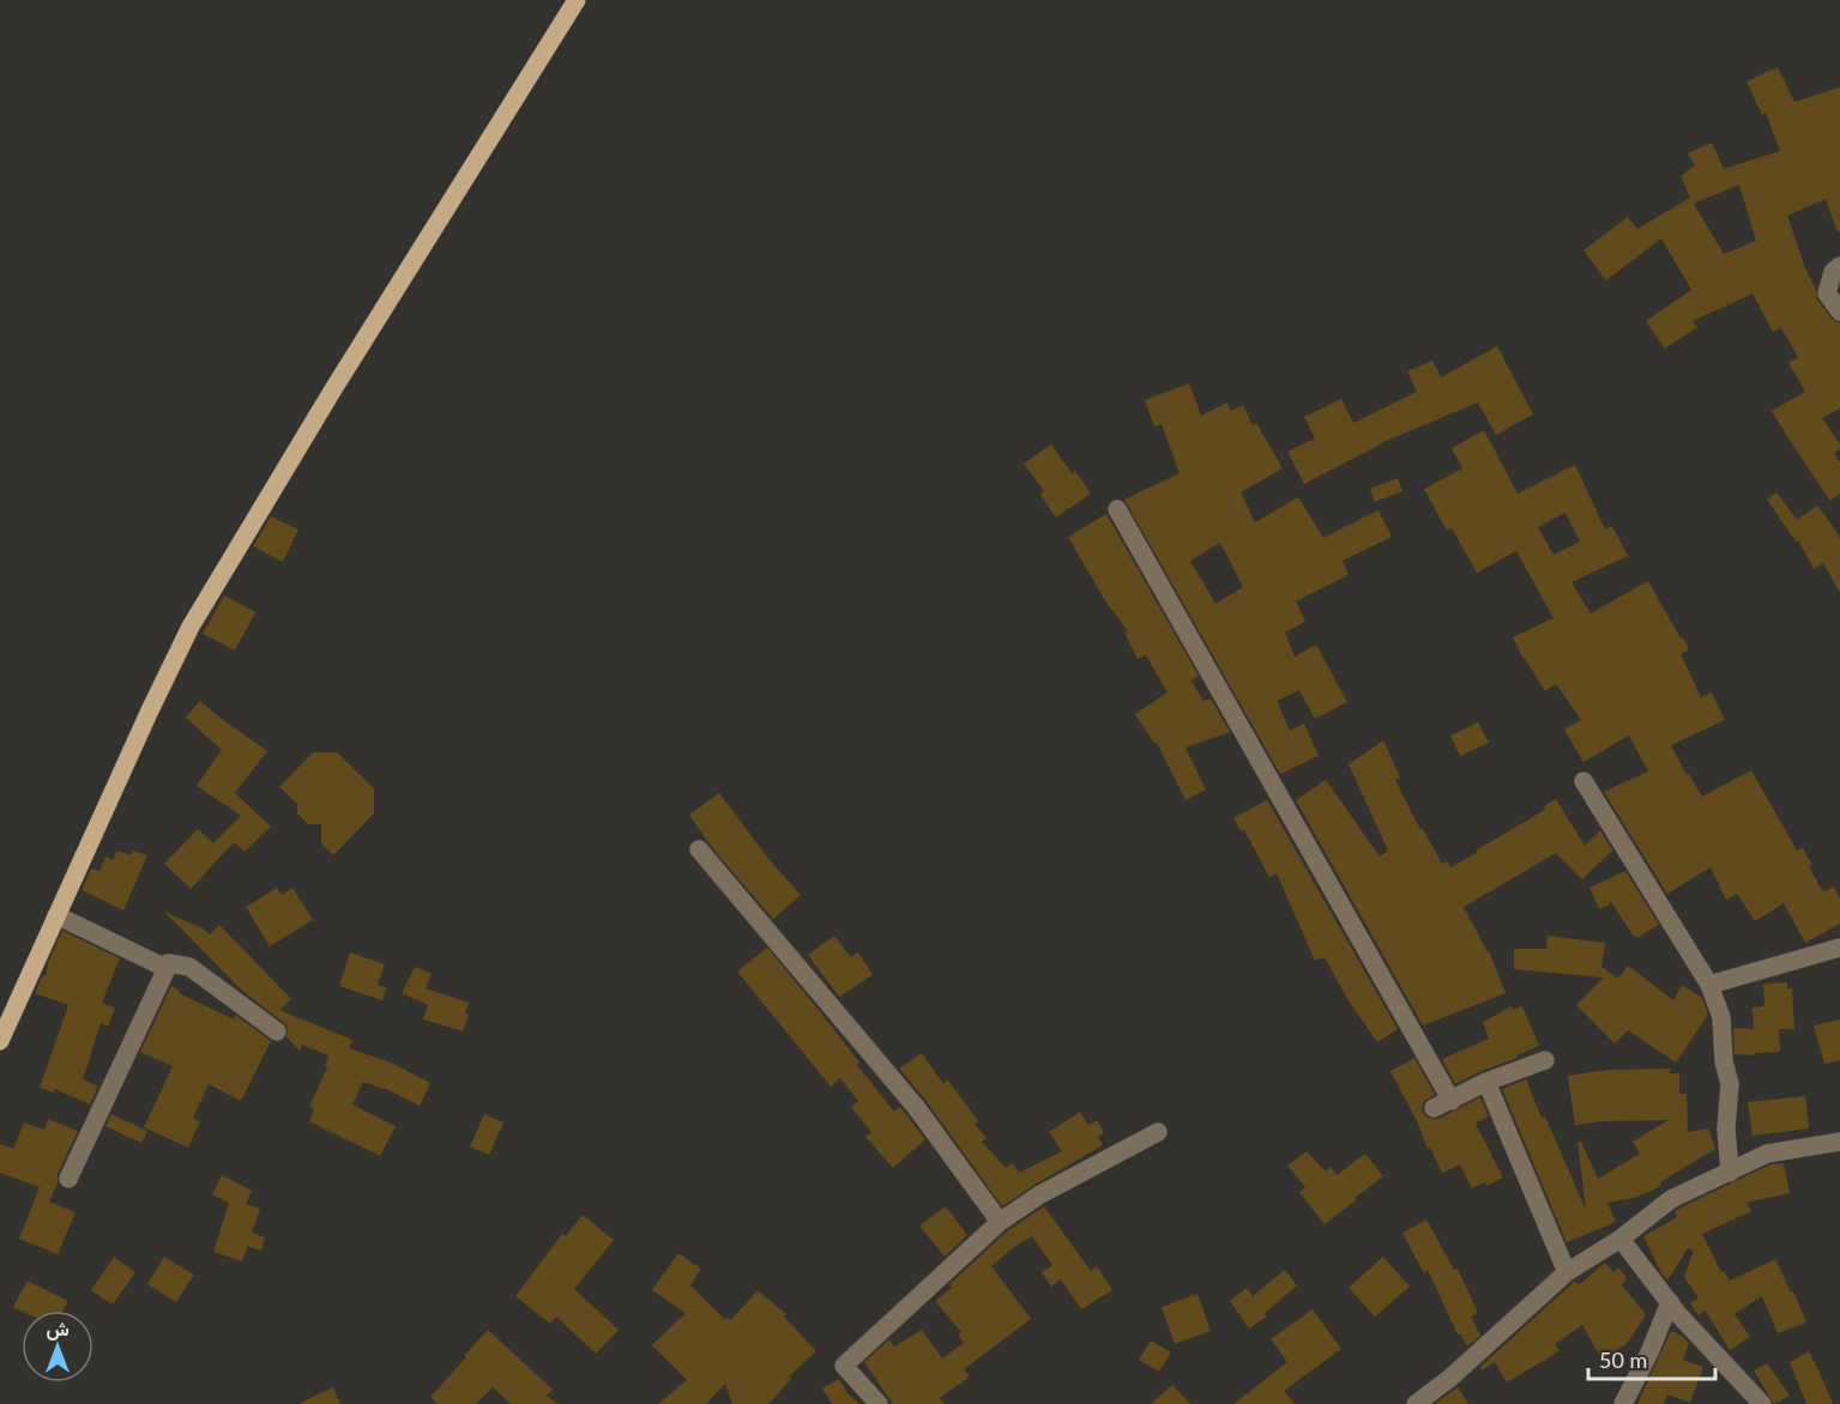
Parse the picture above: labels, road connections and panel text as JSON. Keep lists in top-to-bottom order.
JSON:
{
  "scale_bar": "50 m",
  "north": "top"
}
